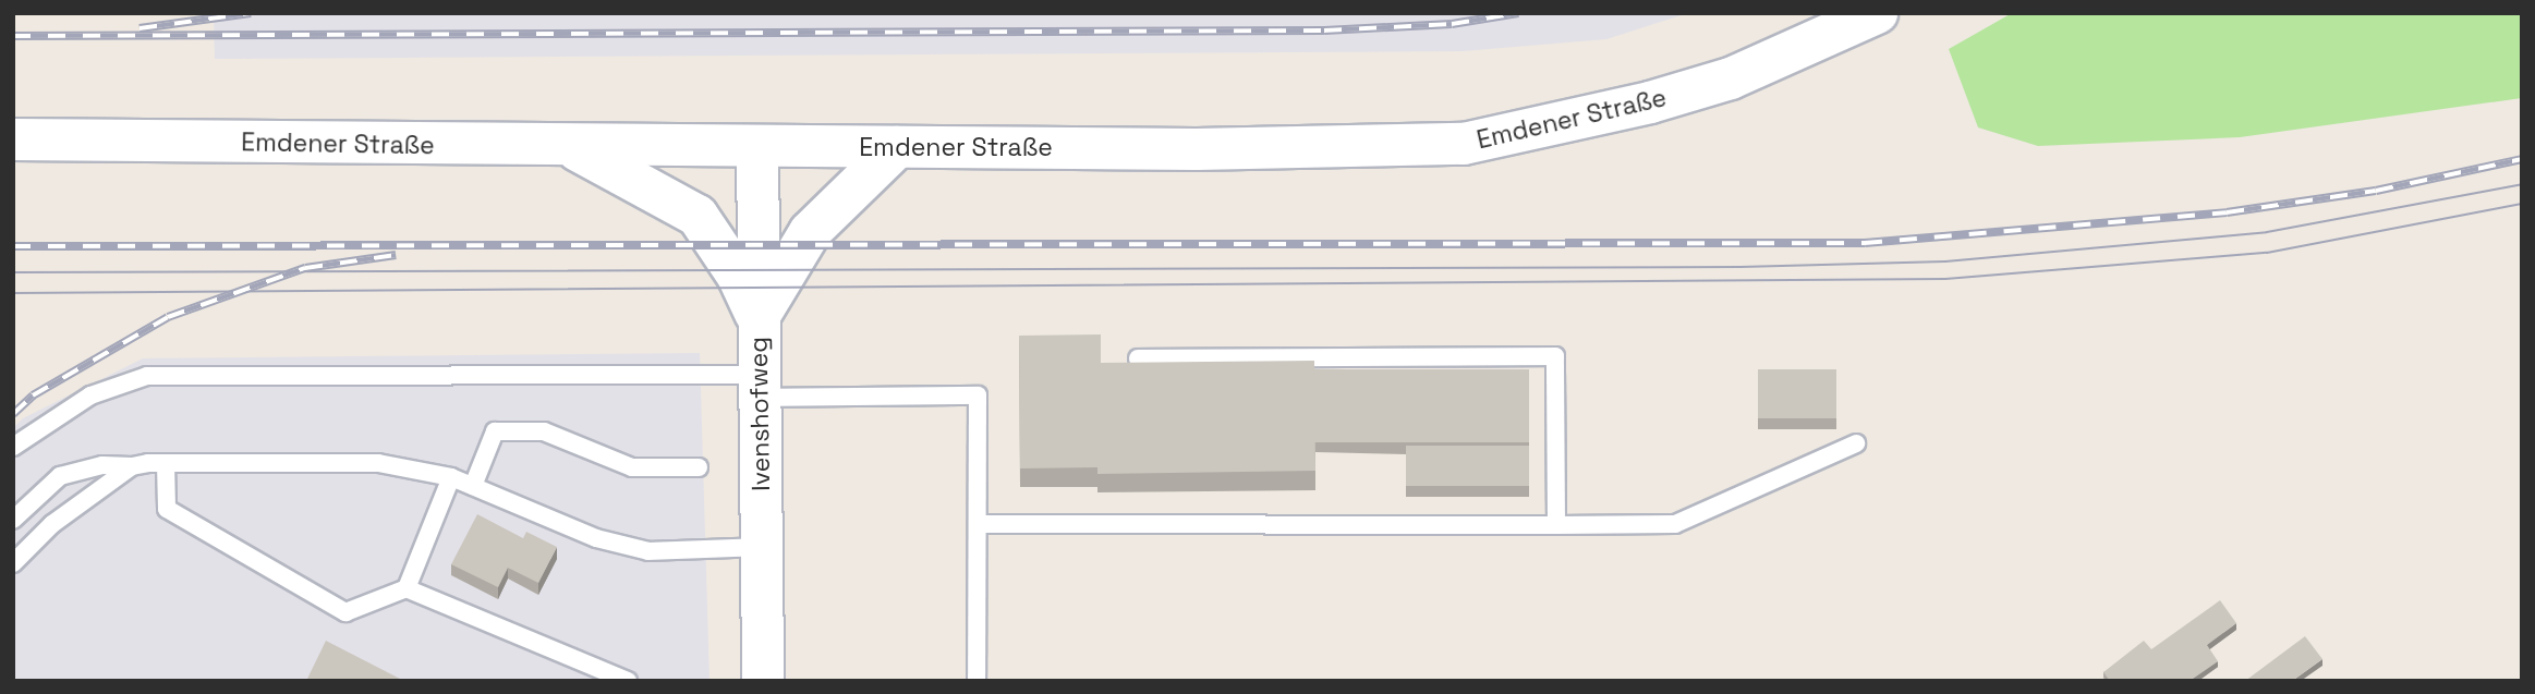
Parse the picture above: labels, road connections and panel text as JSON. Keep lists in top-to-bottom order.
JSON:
{
  "streets": {
    "street": ["Emdener Straße", "Ivenshofweg"]
  },
  "crossings": [
    ["Emdener Straße", "Ivenshofweg"]
  ]
}
